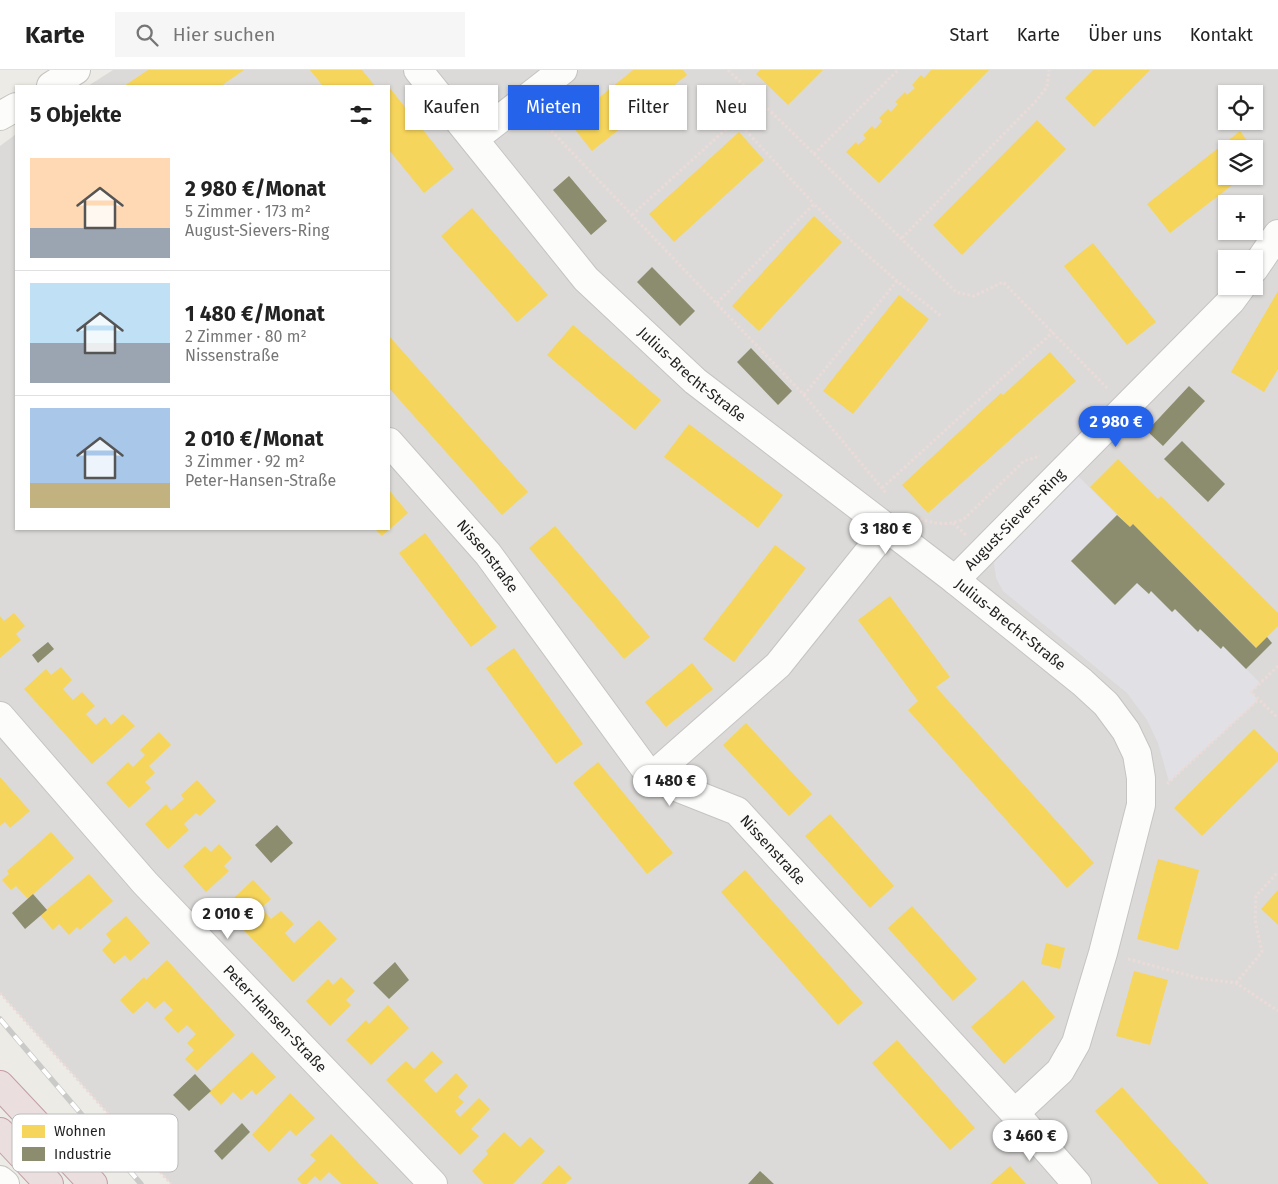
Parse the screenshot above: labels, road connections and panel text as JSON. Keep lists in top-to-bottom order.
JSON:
{
  "streets": {
    "street": [
      "Julius-Brecht-Straße",
      "August-Sievers-Ring",
      "Nissenstraße",
      "Peter-Hansen-Straße"
    ]
  },
  "crossings": [
    ["Julius-Brecht-Straße", "August-Sievers-Ring"],
    ["Julius-Brecht-Straße", "Nissenstraße"]
  ],
  "legend": ["Wohnen", "Industrie"],
  "page": {
    "header": "Karte",
    "search": "Hier suchen",
    "nav": [
      "Start",
      "Karte",
      "Über uns",
      "Kontakt"
    ],
    "map_buttons": ["+", "−"],
    "chip": [
      "Kaufen",
      "Mieten",
      "Filter",
      "Neu"
    ],
    "heading": "5 Objekte",
    "list": [
      {
        "name": "2 980 €/Monat",
        "note": "5 Zimmer · 173 m² · August-Sievers-Ring"
      },
      {
        "name": "1 480 €/Monat",
        "note": "2 Zimmer · 80 m² · Nissenstraße"
      },
      {
        "name": "2 010 €/Monat",
        "note": "3 Zimmer · 92 m² · Peter-Hansen-Straße"
      }
    ],
    "price": [
      "2 980 €",
      "3 180 €",
      "1 480 €",
      "2 010 €",
      "3 460 €"
    ]
  }
}
